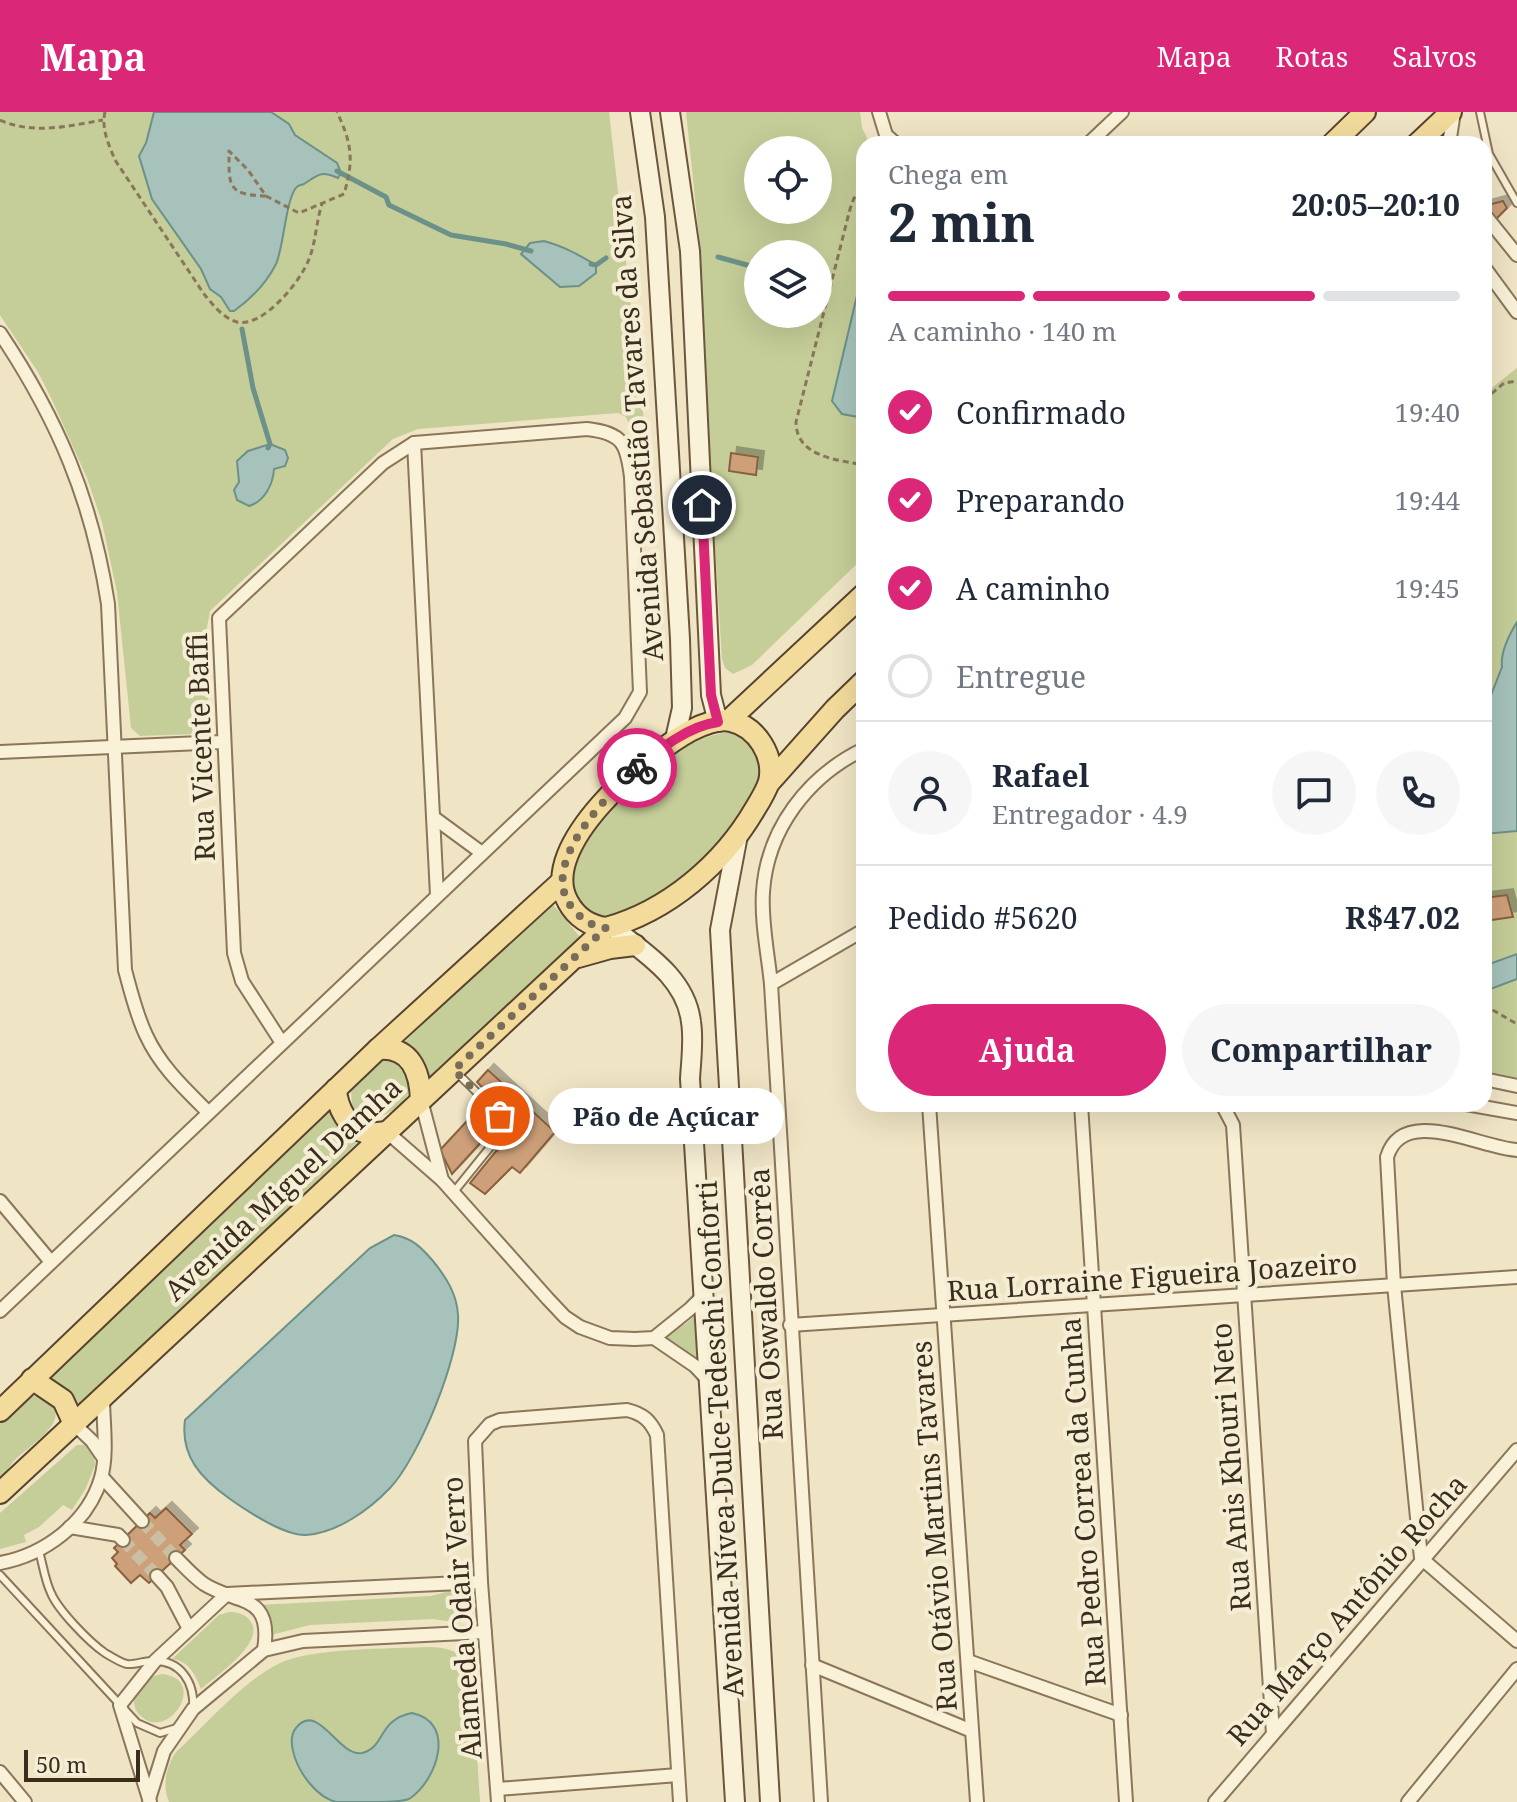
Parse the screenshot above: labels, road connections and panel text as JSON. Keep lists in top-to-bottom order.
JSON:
{
  "streets": {
    "main road": ["Avenida Sebastião Tavares da Silva", "Avenida Miguel Damha", "Avenida Nívea Dulce Tedeschi Conforti"],
    "street": [
      "Rua Vicente Baffi",
      "Rua Lorraine Figueira Joazeiro",
      "Rua Oswaldo Corrêa",
      "Rua Anis Khouri Neto",
      "Rua Pedro Correa da Cunha",
      "Rua Otávio Martins Tavares",
      "Rua Março Antônio Rocha",
      "Alameda Odair Verro"
    ]
  },
  "crossings": [
    ["Avenida Miguel Damha", "Avenida Nívea Dulce Tedeschi Conforti"],
    ["Rua Lorraine Figueira Joazeiro", "Rua Oswaldo Corrêa"],
    ["Rua Lorraine Figueira Joazeiro", "Rua Anis Khouri Neto"],
    ["Rua Lorraine Figueira Joazeiro", "Rua Pedro Correa da Cunha"],
    ["Rua Lorraine Figueira Joazeiro", "Rua Otávio Martins Tavares"],
    ["Rua Anis Khouri Neto", "Rua Março Antônio Rocha"]
  ],
  "places": ["Pão de Açúcar"],
  "scale_bar": "50 m",
  "page": {
    "header": "Mapa",
    "nav": ["Mapa", "Rotas", "Salvos"],
    "heading": ["2 min", "Chega em", "20:05–20:10"],
    "panel": [
      "Rafael",
      "Entregador · 4.9",
      "Pedido #5620",
      "R$47.02"
    ],
    "bar": "A caminho · 140 m",
    "list": [
      ["Confirmado", "19:40"],
      ["Preparando", "19:44"],
      ["A caminho", "19:45"],
      "Entregue"
    ],
    "buttons": ["Ajuda", "Compartilhar"],
    "bubble": "Pão de Açúcar",
    "scale": "50 m"
  }
}
